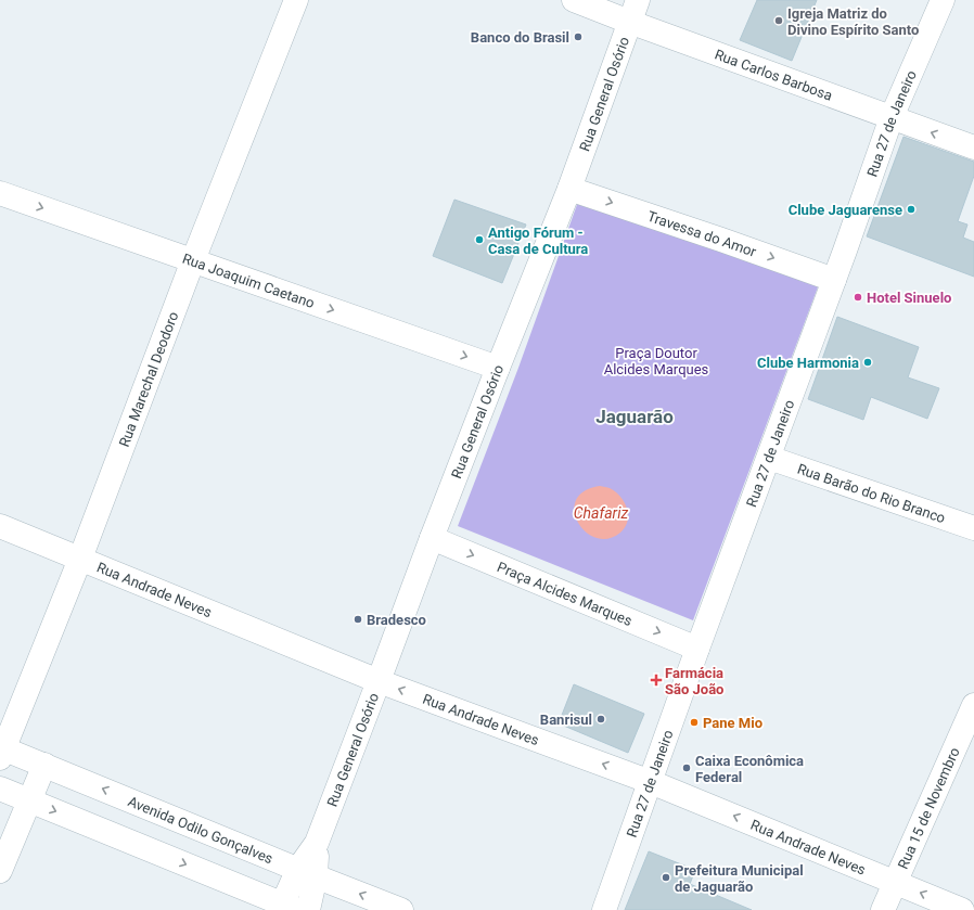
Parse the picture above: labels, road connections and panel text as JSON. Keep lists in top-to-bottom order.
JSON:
{
  "streets": {
    "street": [
      "Rua Carlos Barbosa",
      "Rua General Osório",
      "Rua 27 de Janeiro",
      "Travessa do Amor",
      "Rua Joaquim Caetano",
      "Rua Marechal Deodoro",
      "Rua Barão do Rio Branco",
      "Rua Andrade Neves",
      "Praça Alcides Marques",
      "Rua 15 de Novembro",
      "Avenida Odilo Gonçalves"
    ]
  },
  "crossings": [
    ["Rua Carlos Barbosa", "Rua General Osório"],
    ["Rua Carlos Barbosa", "Rua 27 de Janeiro"],
    ["Rua General Osório", "Travessa do Amor"],
    ["Rua General Osório", "Rua Joaquim Caetano"],
    ["Rua General Osório", "Rua Andrade Neves"],
    ["Rua General Osório", "Praça Alcides Marques"],
    ["Rua General Osório", "Avenida Odilo Gonçalves"],
    ["Rua 27 de Janeiro", "Travessa do Amor"],
    ["Rua 27 de Janeiro", "Rua Barão do Rio Branco"],
    ["Rua 27 de Janeiro", "Rua Andrade Neves"],
    ["Rua 27 de Janeiro", "Praça Alcides Marques"],
    ["Rua Joaquim Caetano", "Rua Marechal Deodoro"],
    ["Rua Marechal Deodoro", "Rua Andrade Neves"],
    ["Rua Marechal Deodoro", "Avenida Odilo Gonçalves"],
    ["Rua Andrade Neves", "Rua 15 de Novembro"]
  ],
  "one_way": [
    "Travessa do Amor",
    "Rua Joaquim Caetano",
    "Rua Andrade Neves",
    "Praça Alcides Marques"
  ],
  "districts": ["Jaguarão"],
  "water": ["Chafariz"],
  "parks": ["Praça Doutor Alcides Marques"],
  "places": {
    "other": [
      "Igreja Matriz do Divino Espírito Santo",
      "Banco do Brasil",
      "Clube Jaguarense",
      "Antigo Fórum - Casa de Cultura",
      "Hotel Sinuelo",
      "Clube Harmonia",
      "Bradesco",
      "Banrisul",
      "Pane Mio",
      "Caixa Econômica Federal",
      "Prefeitura Municipal de Jaguarão"
    ],
    "health": ["Farmácia São João"]
  }
}
